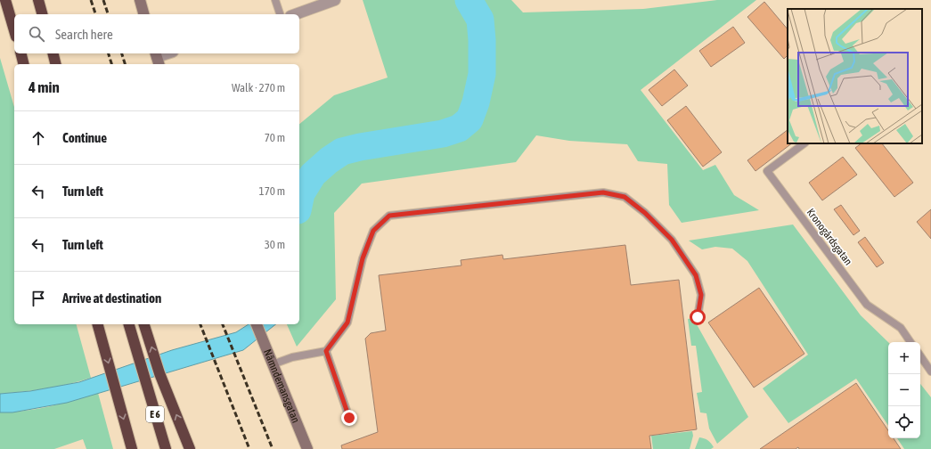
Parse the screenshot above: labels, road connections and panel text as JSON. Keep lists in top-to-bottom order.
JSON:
{
  "streets": {
    "highway": ["E 6"],
    "street": ["Nämndemansgatan"],
    "lane": ["Kronogårdsgatan"]
  },
  "page": {
    "search": "Search here",
    "heading": ["4 min", "Walk · 270 m"],
    "list": [
      ["Continue", "70 m"],
      ["Turn left", "170 m"],
      ["Turn left", "30 m"],
      "Arrive at destination"
    ],
    "map_buttons": ["+", "−"]
  }
}
